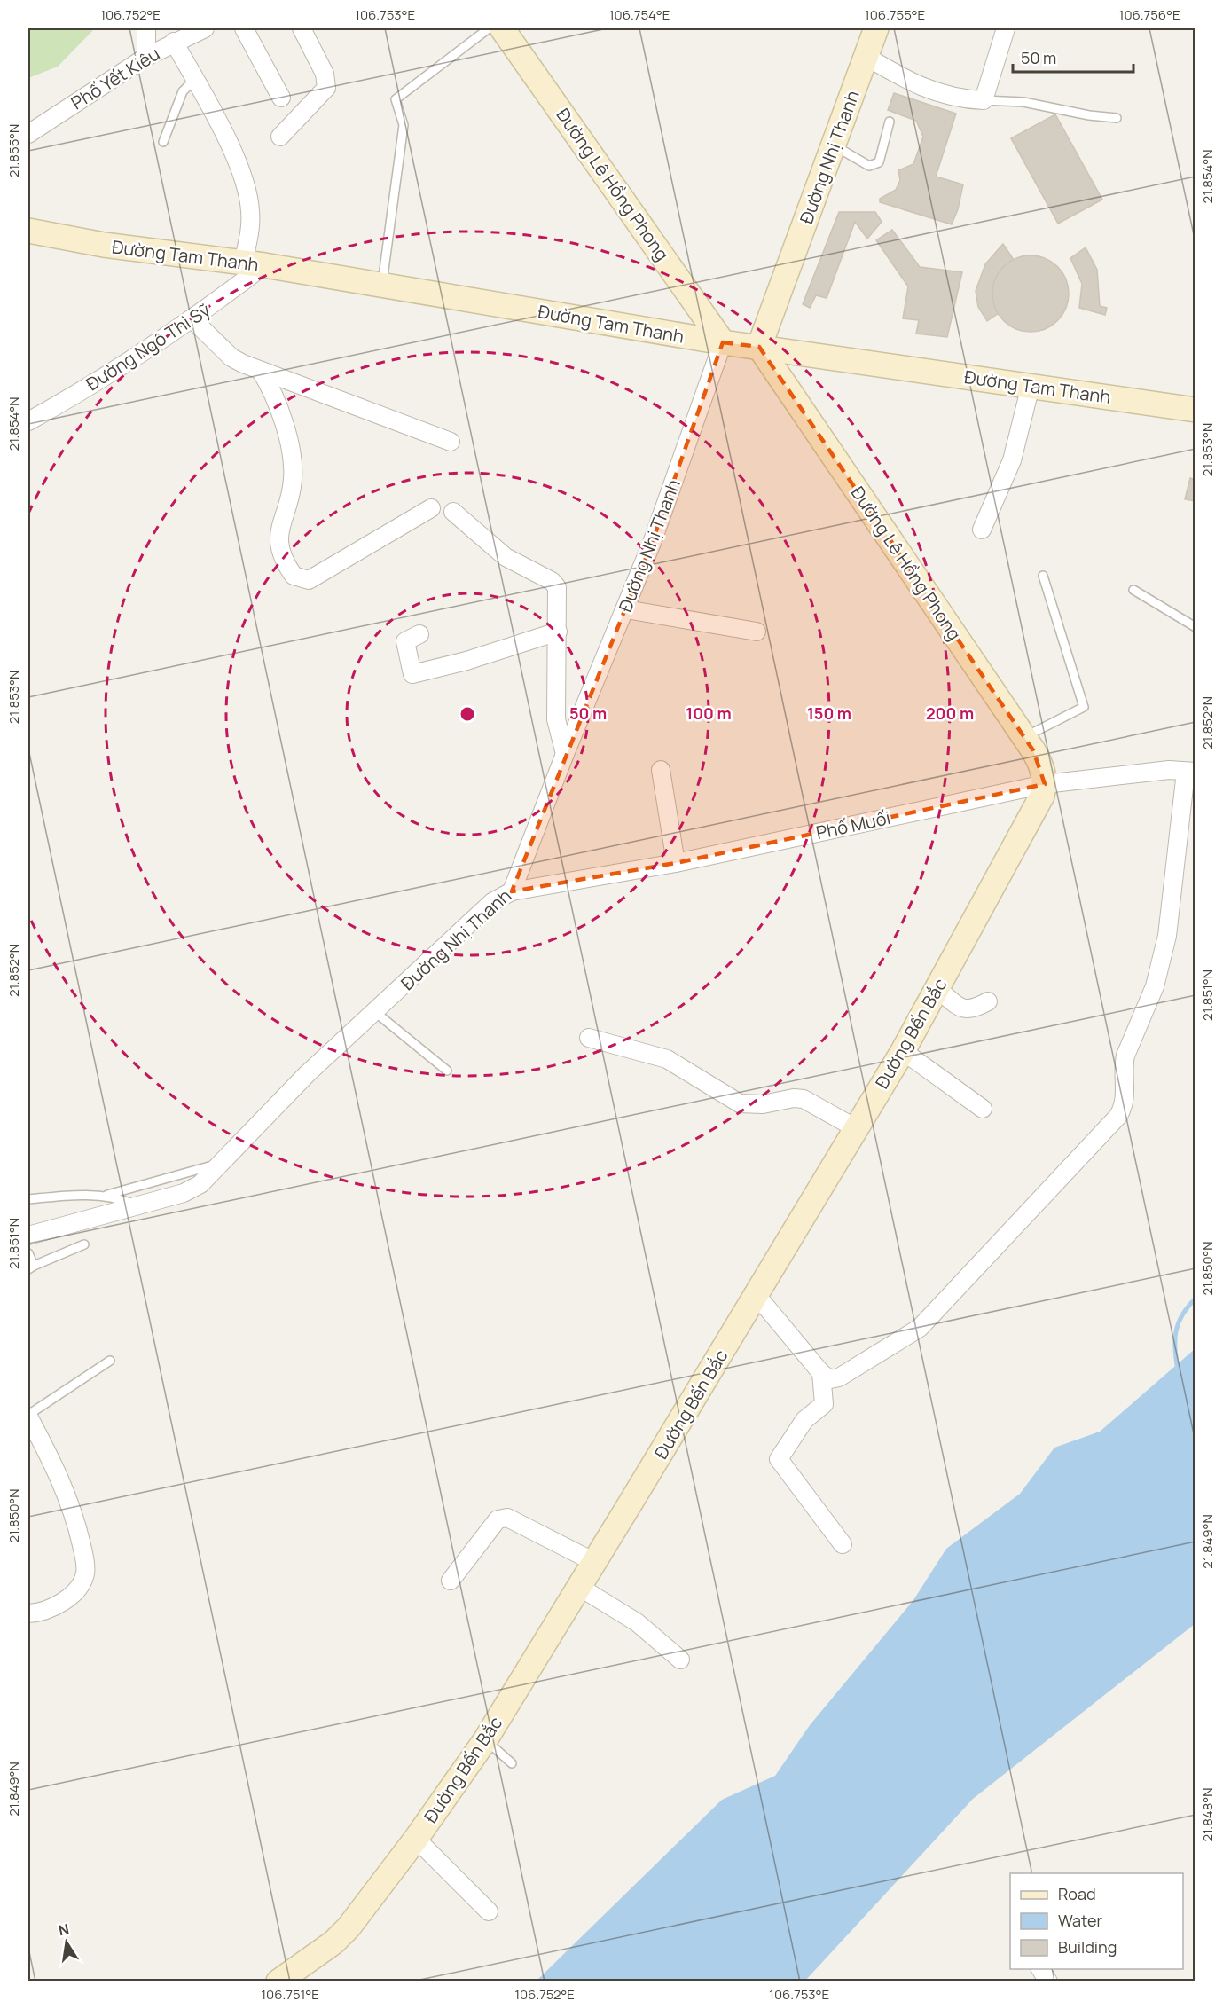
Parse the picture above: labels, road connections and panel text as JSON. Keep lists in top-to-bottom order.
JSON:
{
  "streets": {
    "main road": [
      "Đường Nhị Thanh",
      "Đường Lê Hồng Phong",
      "Đường Tam Thanh",
      "Đường Bến Bắc"
    ],
    "street": ["Phố Yết Kiêu", "Đường Ngô Thì Sỹ", "Phố Muối"]
  },
  "crossings": [
    ["Đường Nhị Thanh", "Đường Lê Hồng Phong"],
    ["Đường Nhị Thanh", "Đường Tam Thanh"],
    ["Đường Nhị Thanh", "Phố Muối"],
    ["Đường Lê Hồng Phong", "Đường Tam Thanh"],
    ["Đường Lê Hồng Phong", "Phố Muối"],
    ["Đường Lê Hồng Phong", "Đường Bến Bắc"],
    ["Đường Tam Thanh", "Đường Ngô Thì Sỹ"],
    ["Phố Muối", "Đường Bến Bắc"]
  ],
  "legend": ["Road", "Water", "Building"],
  "scale_bar": "50 m",
  "north": "top",
  "coordinates": [
    "106.752°E",
    "106.753°E",
    "106.754°E",
    "106.755°E",
    "106.756°E",
    "21.855°N",
    "21.854°N",
    "21.853°N",
    "21.852°N",
    "21.851°N",
    "21.850°N",
    "21.849°N",
    "21.848°N",
    "106.751°E"
  ],
  "rings": [
    "50 m",
    "100 m",
    "150 m",
    "200 m"
  ]
}
